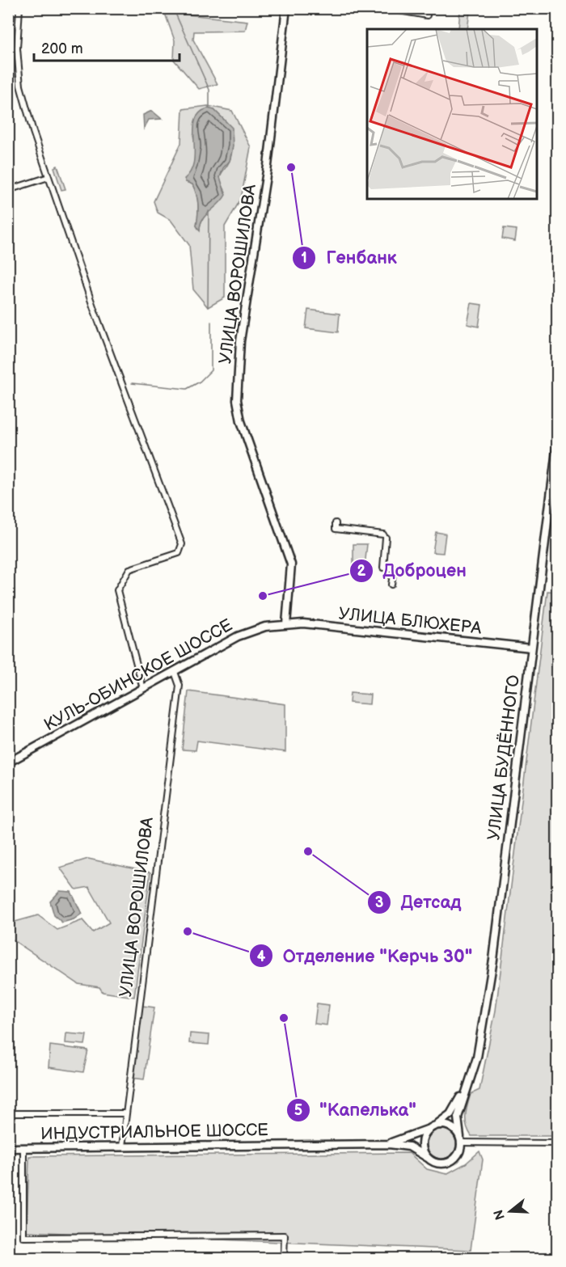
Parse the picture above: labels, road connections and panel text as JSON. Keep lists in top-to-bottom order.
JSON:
{
  "streets": {
    "main road": [
      "УЛИЦА ВОРОШИЛОВА",
      "УЛИЦА БЛЮХЕРА",
      "КУЛЬ-ОБИНСКОЕ ШОССЕ",
      "УЛИЦА БУДЁННОГО",
      "ИНДУСТРИАЛЬНОЕ ШОССЕ"
    ]
  },
  "crossings": [
    ["УЛИЦА ВОРОШИЛОВА", "УЛИЦА БЛЮХЕРА"],
    ["УЛИЦА ВОРОШИЛОВА", "КУЛЬ-ОБИНСКОЕ ШОССЕ"],
    ["УЛИЦА ВОРОШИЛОВА", "ИНДУСТРИАЛЬНОЕ ШОССЕ"],
    ["УЛИЦА БЛЮХЕРА", "КУЛЬ-ОБИНСКОЕ ШОССЕ"],
    ["УЛИЦА БЛЮХЕРА", "УЛИЦА БУДЁННОГО"]
  ],
  "places": [
    "Генбанк",
    "Доброцен",
    "Детсад",
    "Отделение \"Керчь 30\"",
    "\"Капелька\""
  ],
  "scale_bar": "200 m",
  "north": "left"
}
